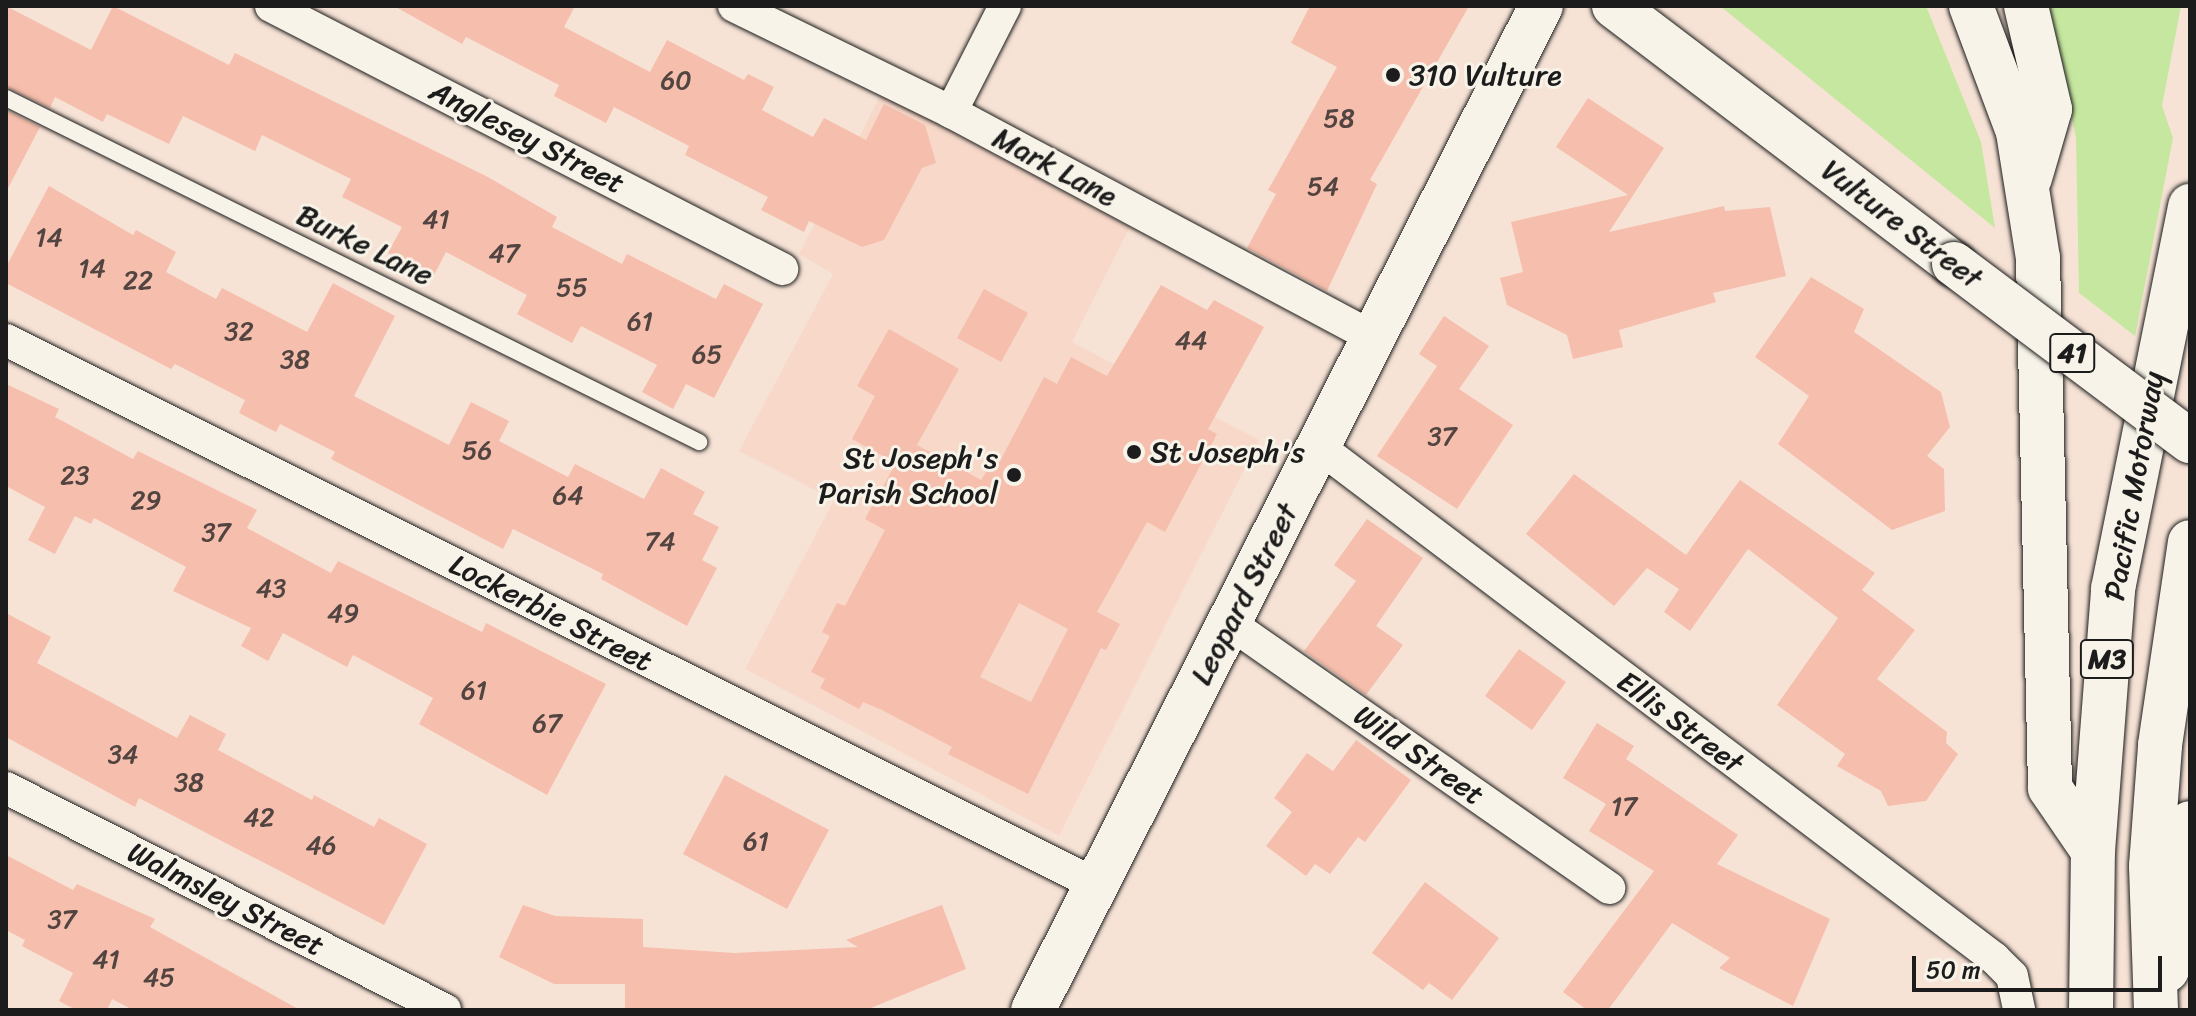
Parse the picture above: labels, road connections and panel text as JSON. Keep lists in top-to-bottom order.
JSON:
{
  "streets": {
    "main road": [
      "Vulture Street",
      "41",
      "Pacific Motorway",
      "Leopard Street",
      "M3"
    ],
    "street": [
      "Anglesey Street",
      "Mark Lane",
      "Lockerbie Street",
      "Ellis Street",
      "Wild Street",
      "Walmsley Street"
    ],
    "lane": ["Burke Lane"]
  },
  "crossings": [
    ["Mark Lane", "Leopard Street"],
    ["Leopard Street", "Lockerbie Street"],
    ["Leopard Street", "Ellis Street"],
    ["Leopard Street", "Wild Street"]
  ],
  "places": ["310 Vulture", "St Joseph's", "St Joseph's Parish School"],
  "house_numbers": [
    "60",
    "58",
    "54",
    "41",
    "14",
    "47",
    "14",
    "22",
    "55",
    "61",
    "32",
    "44",
    "65",
    "38",
    "37",
    "56",
    "23",
    "64",
    "29",
    "37",
    "74",
    "43",
    "49",
    "61",
    "67",
    "34",
    "38",
    "17",
    "42",
    "61",
    "46",
    "37",
    "41",
    "45"
  ],
  "scale_bar": "50 m"
}
